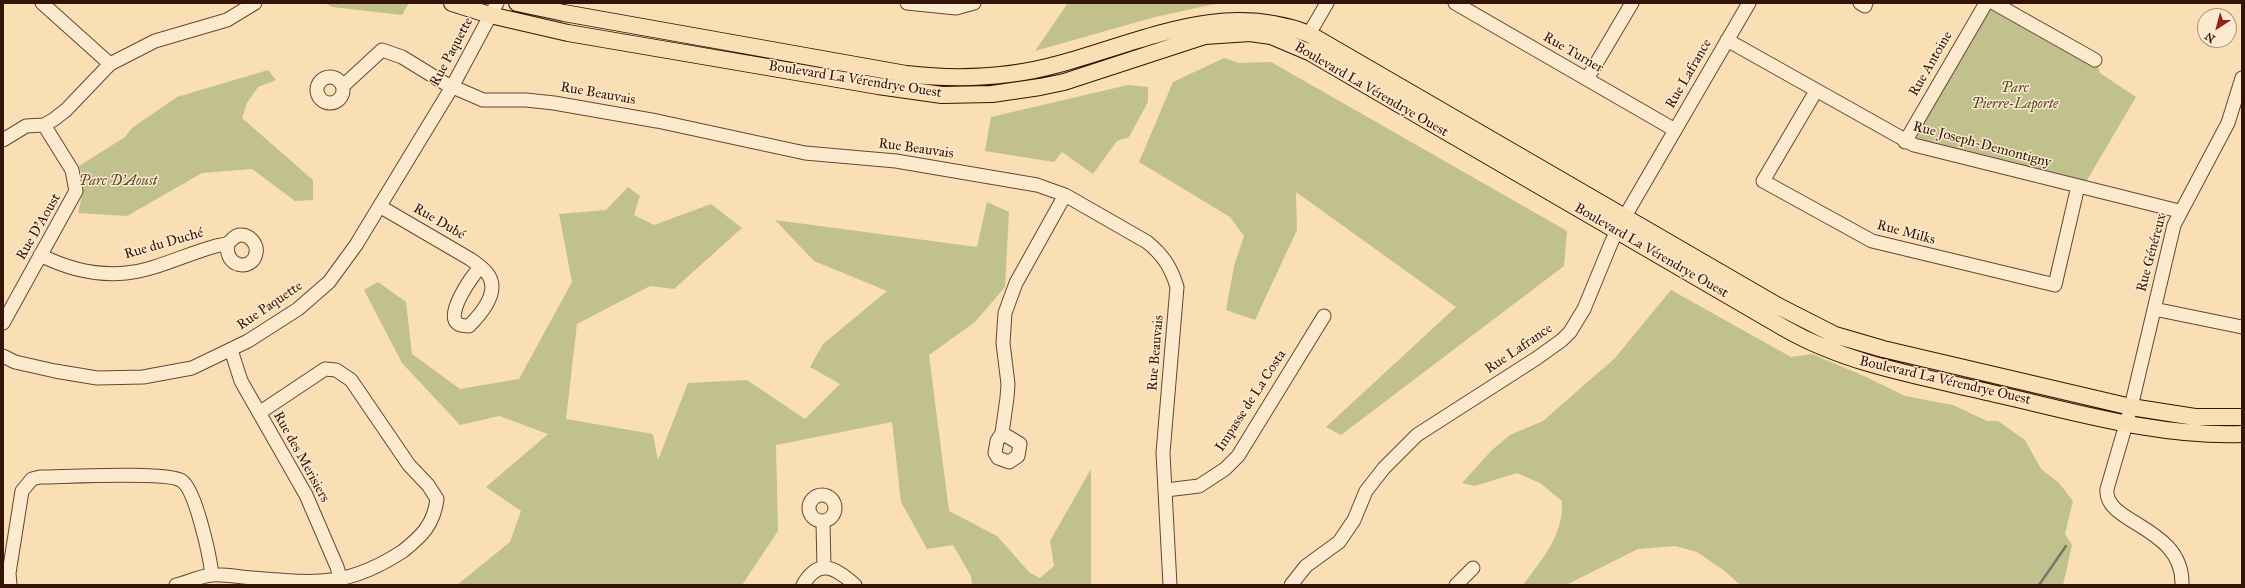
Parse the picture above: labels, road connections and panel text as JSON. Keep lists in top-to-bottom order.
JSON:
{
  "streets": {
    "main road": ["Boulevard La Vérendrye Ouest"],
    "street": [
      "Rue Paquette",
      "Rue Turner",
      "Rue Antoine",
      "Rue Lafrance",
      "Rue Beauvais",
      "Rue Joseph-Demontigny",
      "Rue Dubé",
      "Rue D'Aoust",
      "Rue Milks",
      "Rue du Duché",
      "Rue Généreux",
      "Impasse de La Costa",
      "Rue des Merisiers"
    ]
  },
  "crossings": [
    ["Rue Paquette", "Boulevard La Vérendrye Ouest"],
    ["Rue Paquette", "Rue Beauvais"],
    ["Rue Paquette", "Rue Dubé"],
    ["Rue Paquette", "Rue des Merisiers"],
    ["Rue Turner", "Rue Lafrance"],
    ["Rue Antoine", "Rue Joseph-Demontigny"],
    ["Rue Lafrance", "Boulevard La Vérendrye Ouest"],
    ["Rue Lafrance", "Rue Joseph-Demontigny"],
    ["Boulevard La Vérendrye Ouest", "Rue Généreux"],
    ["Rue Beauvais", "Impasse de La Costa"],
    ["Rue Joseph-Demontigny", "Rue Milks"],
    ["Rue Joseph-Demontigny", "Rue Généreux"],
    ["Rue D'Aoust", "Rue du Duché"]
  ],
  "parks": ["Parc Pierre-Laporte", "Parc D'Aoust"],
  "north": "bottom left"
}
